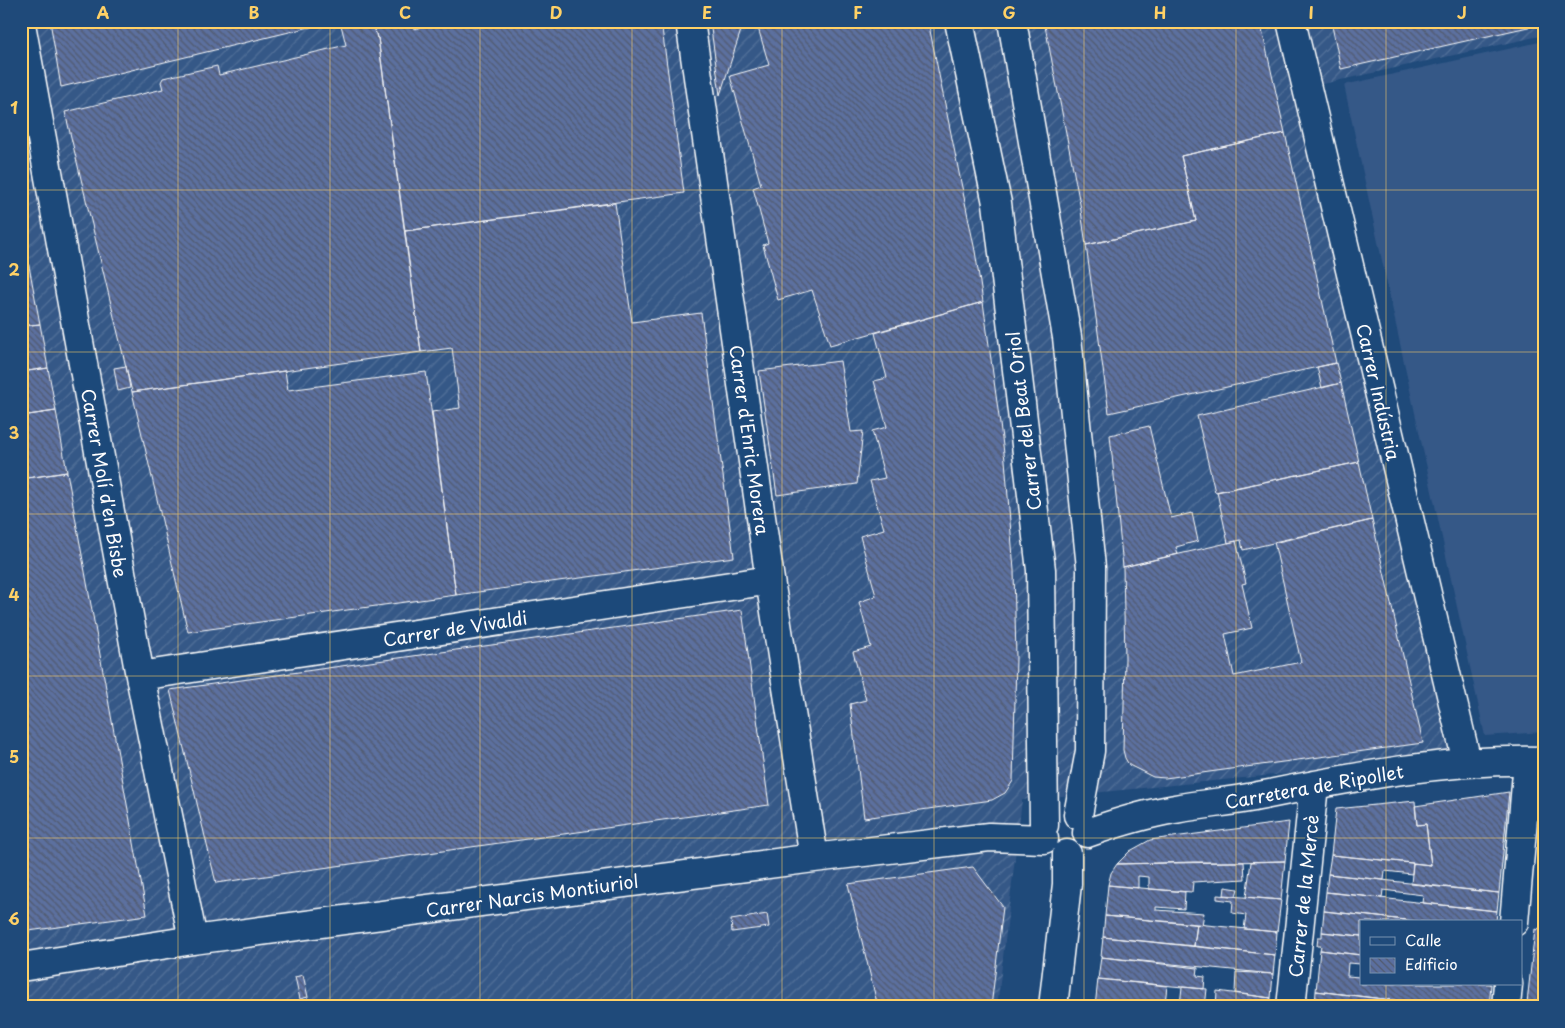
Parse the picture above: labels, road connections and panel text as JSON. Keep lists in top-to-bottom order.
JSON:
{
  "streets": {
    "street": [
      "Carrer Indústria",
      "Carrer del Beat Oriol",
      "Carrer d'Enric Morera",
      "Carrer Molí d'en Bisbe",
      "Carrer de Vivaldi",
      "Carretera de Ripollet",
      "Carrer Narcis Montiuriol",
      "Carrer de la Mercè"
    ]
  },
  "crossings": [
    ["Carrer Indústria", "Carretera de Ripollet"],
    ["Carrer del Beat Oriol", "Carretera de Ripollet"],
    ["Carrer del Beat Oriol", "Carrer Narcis Montiuriol"],
    ["Carrer d'Enric Morera", "Carrer de Vivaldi"],
    ["Carrer d'Enric Morera", "Carrer Narcis Montiuriol"],
    ["Carrer Molí d'en Bisbe", "Carrer de Vivaldi"],
    ["Carrer Molí d'en Bisbe", "Carrer Narcis Montiuriol"],
    ["Carretera de Ripollet", "Carrer Narcis Montiuriol"],
    ["Carretera de Ripollet", "Carrer de la Mercè"]
  ],
  "legend": ["Calle", "Edificio"],
  "grid": {
    "columns": [
      "A",
      "B",
      "C",
      "D",
      "E",
      "F",
      "G",
      "H",
      "I",
      "J"
    ],
    "rows": [
      "1",
      "2",
      "3",
      "4",
      "5",
      "6"
    ]
  }
}
